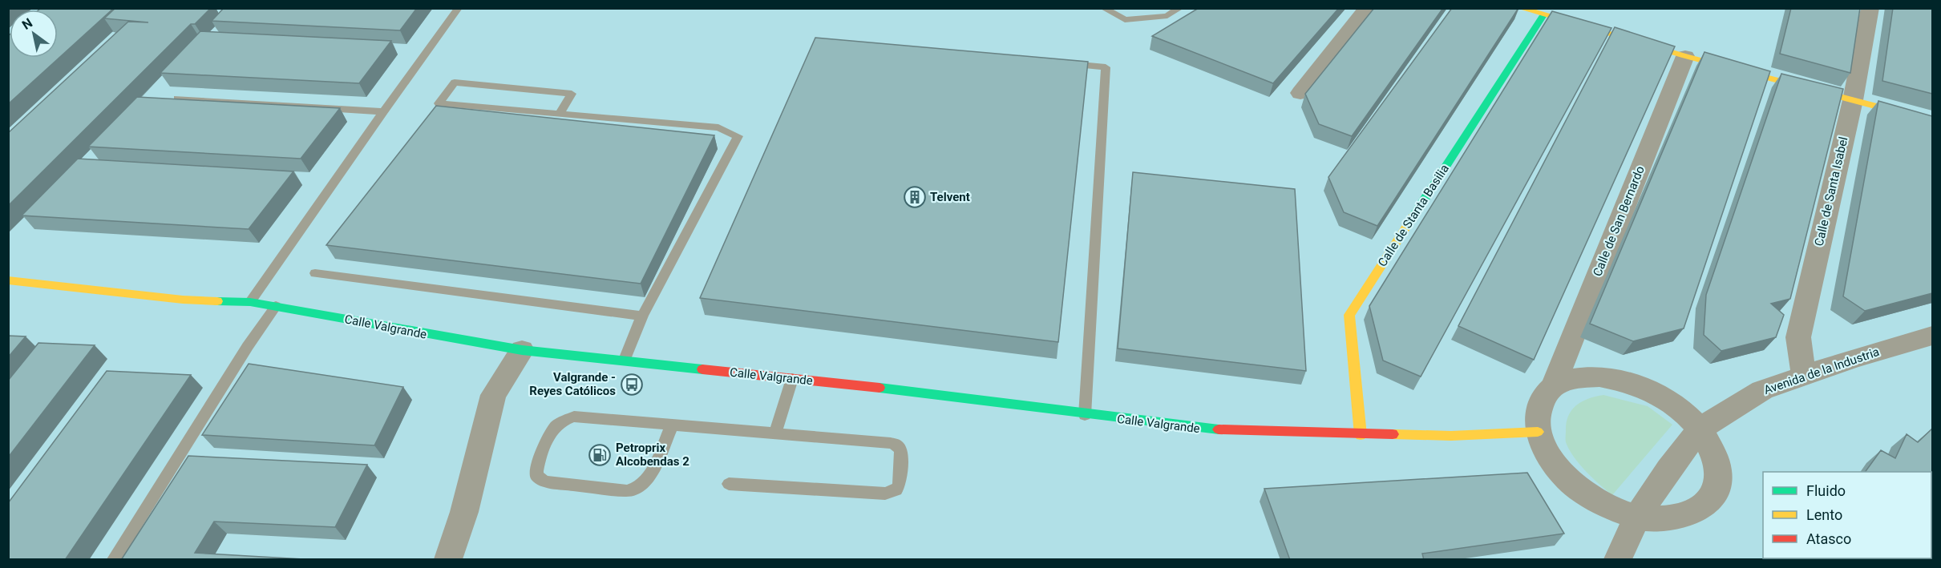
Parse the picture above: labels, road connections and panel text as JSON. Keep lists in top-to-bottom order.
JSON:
{
  "streets": {
    "street": [
      "Calle de Santa Isabel",
      "Calle de Stanta Basilia",
      "Calle de San Bernardo",
      "Calle Valgrande",
      "Avenida de la Industria"
    ]
  },
  "crossings": [
    ["Calle de Santa Isabel", "Avenida de la Industria"],
    ["Calle de Stanta Basilia", "Calle Valgrande"],
    ["Calle de San Bernardo", "Calle Valgrande"],
    ["Calle de San Bernardo", "Avenida de la Industria"],
    ["Calle Valgrande", "Avenida de la Industria"]
  ],
  "places": {
    "building": ["Telvent"],
    "bus stop": ["Valgrande - Reyes Católicos"],
    "fuel station": ["Petroprix Alcobendas 2"]
  },
  "legend": ["Fluido", "Lento", "Atasco"],
  "north": "top left"
}
